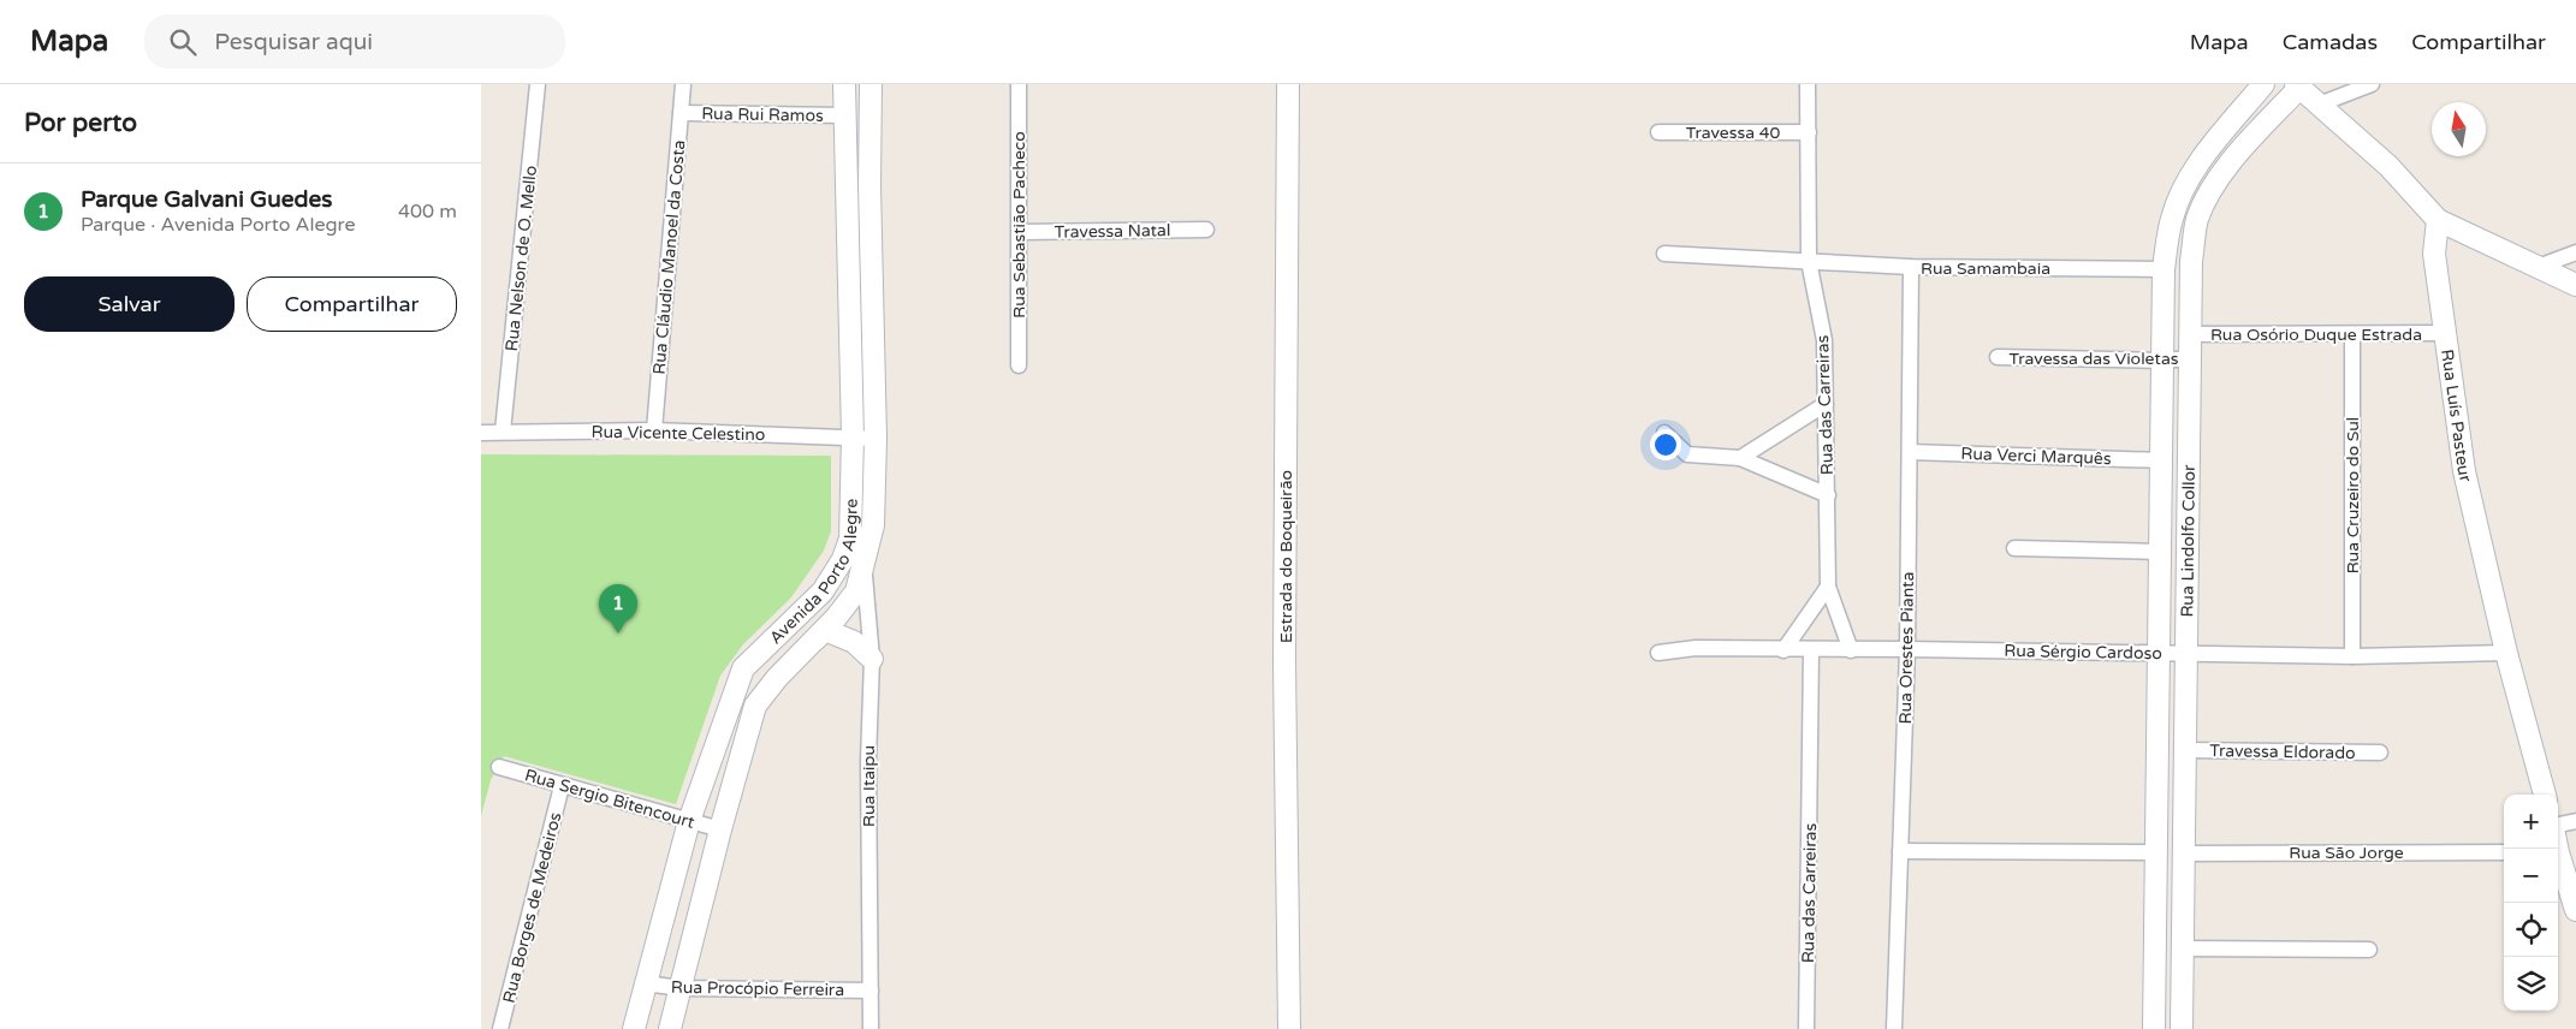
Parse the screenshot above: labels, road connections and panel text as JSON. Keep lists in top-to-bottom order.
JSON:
{
  "streets": {
    "street": [
      "Rua Rui Ramos",
      "Travessa 40",
      "Rua Sebastião Pacheco",
      "Travessa Natal",
      "Rua Cláudio Manoel da Costa",
      "Rua Nelson de O. Mello",
      "Rua Samambaia",
      "Rua Osório Duque Estrada",
      "Travessa das Violetas",
      "Rua das Carreiras",
      "Rua Luís Pasteur",
      "Rua Vicente Celestino",
      "Rua Verci Marquês",
      "Rua Cruzeiro do Sul",
      "Rua Lindolfo Collor",
      "Estrada do Boqueirão",
      "Avenida Porto Alegre",
      "Rua Orestes Pianta",
      "Rua Sérgio Cardoso",
      "Travessa Eldorado",
      "Rua Itaipu",
      "Rua Sergio Bitencourt",
      "Rua São Jorge",
      "Rua Borges de Medeiros",
      "Rua Procópio Ferreira"
    ]
  },
  "crossings": [
    ["Rua Rui Ramos", "Rua Cláudio Manoel da Costa"],
    ["Rua Rui Ramos", "Avenida Porto Alegre"],
    ["Travessa 40", "Rua das Carreiras"],
    ["Rua Sebastião Pacheco", "Travessa Natal"],
    ["Rua Cláudio Manoel da Costa", "Rua Vicente Celestino"],
    ["Rua Nelson de O. Mello", "Rua Vicente Celestino"],
    ["Rua Samambaia", "Rua das Carreiras"],
    ["Rua Samambaia", "Rua Lindolfo Collor"],
    ["Rua Samambaia", "Rua Orestes Pianta"],
    ["Rua Osório Duque Estrada", "Rua Luís Pasteur"],
    ["Rua Osório Duque Estrada", "Rua Cruzeiro do Sul"],
    ["Rua Osório Duque Estrada", "Rua Lindolfo Collor"],
    ["Travessa das Violetas", "Rua Lindolfo Collor"],
    ["Rua das Carreiras", "Rua Sérgio Cardoso"],
    ["Rua Luís Pasteur", "Rua Sérgio Cardoso"],
    ["Rua Vicente Celestino", "Avenida Porto Alegre"],
    ["Rua Verci Marquês", "Rua Lindolfo Collor"],
    ["Rua Verci Marquês", "Rua Orestes Pianta"],
    ["Rua Cruzeiro do Sul", "Rua Sérgio Cardoso"],
    ["Rua Lindolfo Collor", "Rua Sérgio Cardoso"],
    ["Rua Lindolfo Collor", "Travessa Eldorado"],
    ["Rua Lindolfo Collor", "Rua São Jorge"],
    ["Avenida Porto Alegre", "Rua Itaipu"],
    ["Avenida Porto Alegre", "Rua Sergio Bitencourt"],
    ["Avenida Porto Alegre", "Rua Procópio Ferreira"],
    ["Rua Orestes Pianta", "Rua Sérgio Cardoso"],
    ["Rua Itaipu", "Rua Procópio Ferreira"],
    ["Rua Sergio Bitencourt", "Rua Borges de Medeiros"]
  ],
  "north": "top",
  "page": {
    "header": "Mapa",
    "search": "Pesquisar aqui",
    "nav": ["Mapa", "Camadas", "Compartilhar"],
    "heading": "Por perto",
    "list": [
      {
        "mark": "1",
        "name": "Parque Galvani Guedes",
        "note": "Parque · Avenida Porto Alegre",
        "value": "400 m"
      }
    ],
    "buttons": ["Salvar", "Compartilhar"],
    "pins": "1",
    "map_buttons": ["+", "−"]
  }
}
